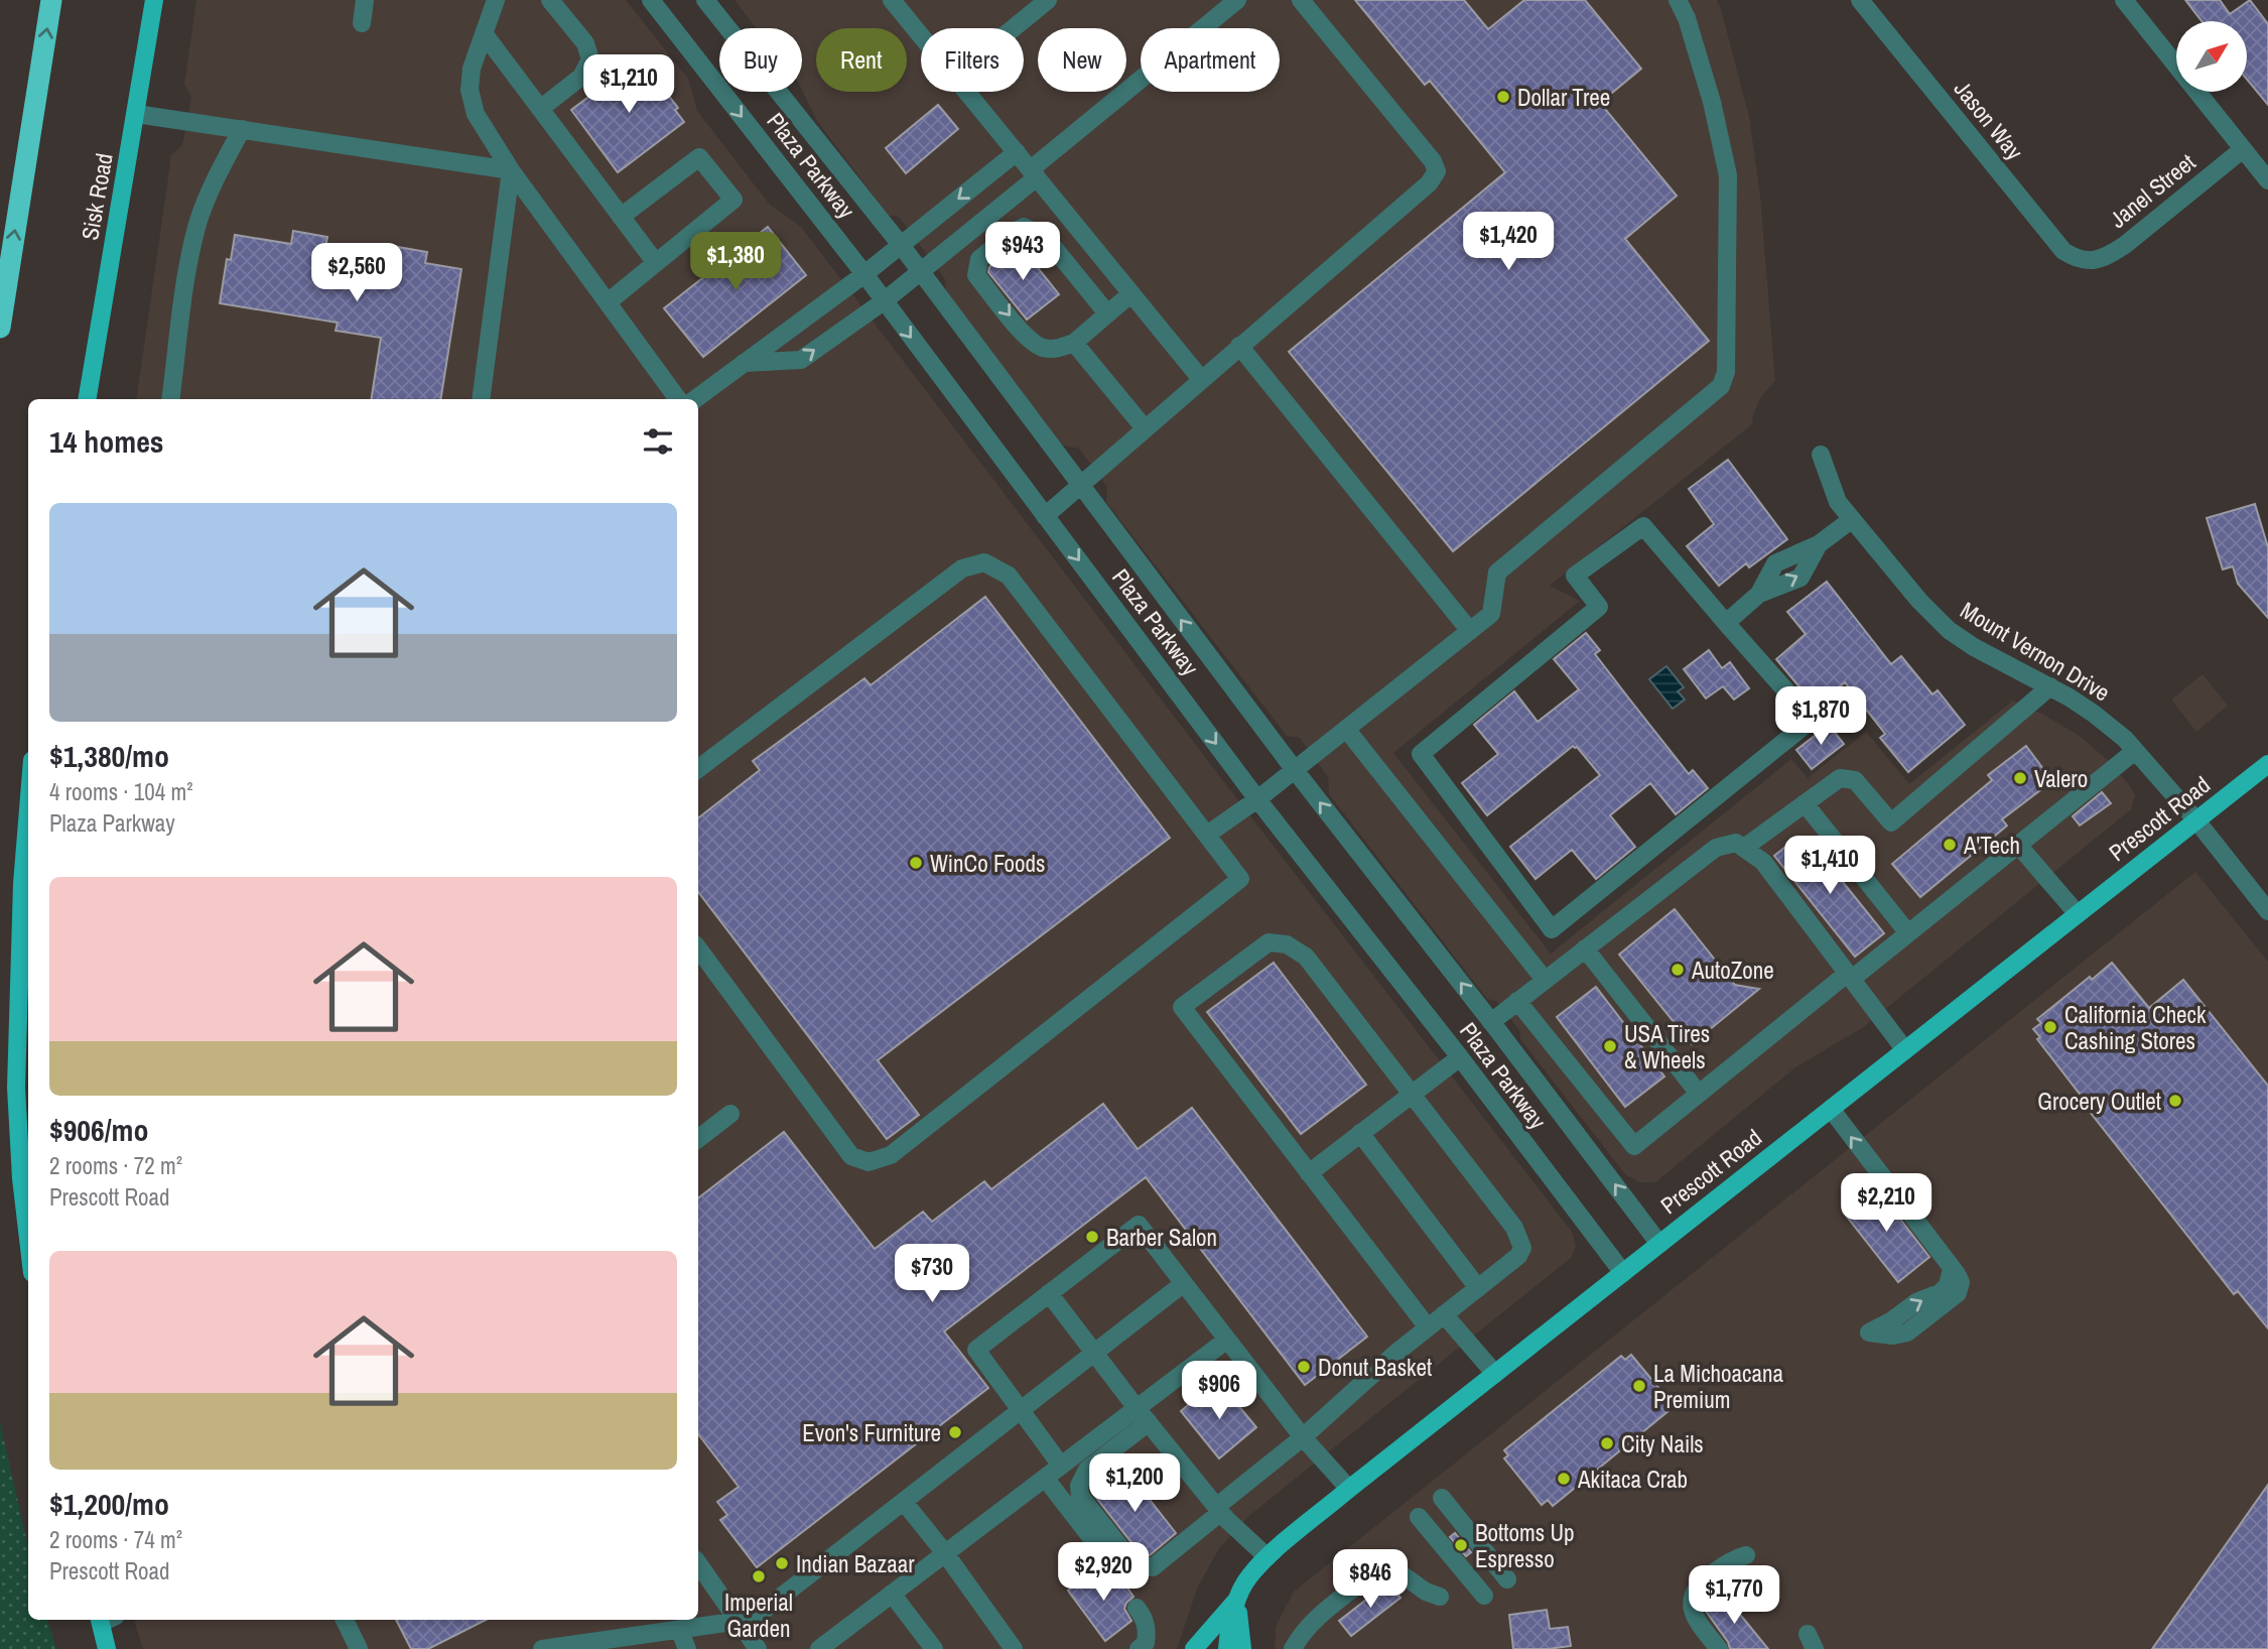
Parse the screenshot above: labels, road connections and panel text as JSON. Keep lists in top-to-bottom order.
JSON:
{
  "streets": {
    "main road": ["Sisk Road", "Prescott Road"],
    "street": [
      "Jason Way",
      "Plaza Parkway",
      "Janel Street",
      "Mount Vernon Drive"
    ]
  },
  "crossings": [
    ["Jason Way", "Janel Street"],
    ["Plaza Parkway", "Prescott Road"],
    ["Mount Vernon Drive", "Prescott Road"]
  ],
  "places": [
    "Dollar Tree",
    "Valero",
    "A'Tech",
    "WinCo Foods",
    "AutoZone",
    "California Check Cashing Stores",
    "USA Tires & Wheels",
    "Grocery Outlet",
    "Barber Salon",
    "Donut Basket",
    "La Michoacana Premium",
    "Evon's Furniture",
    "City Nails",
    "Akitaca Crab",
    "Bottoms Up Espresso",
    "Indian Bazaar",
    "Imperial Garden"
  ],
  "north": "top right",
  "page": {
    "chip": [
      "Buy",
      "Rent",
      "Filters",
      "New",
      "Apartment"
    ],
    "price": [
      "$1,210",
      "$1,420",
      "$943",
      "$1,380",
      "$2,560",
      "$1,870",
      "$1,410",
      "$2,210",
      "$730",
      "$906",
      "$1,200",
      "$2,920",
      "$846",
      "$1,770"
    ],
    "heading": "14 homes",
    "list": [
      {
        "name": "$1,380/mo",
        "note": "4 rooms · 104 m² · Plaza Parkway"
      },
      {
        "name": "$906/mo",
        "note": "2 rooms · 72 m² · Prescott Road"
      },
      {
        "name": "$1,200/mo",
        "note": "2 rooms · 74 m² · Prescott Road"
      }
    ]
  }
}
